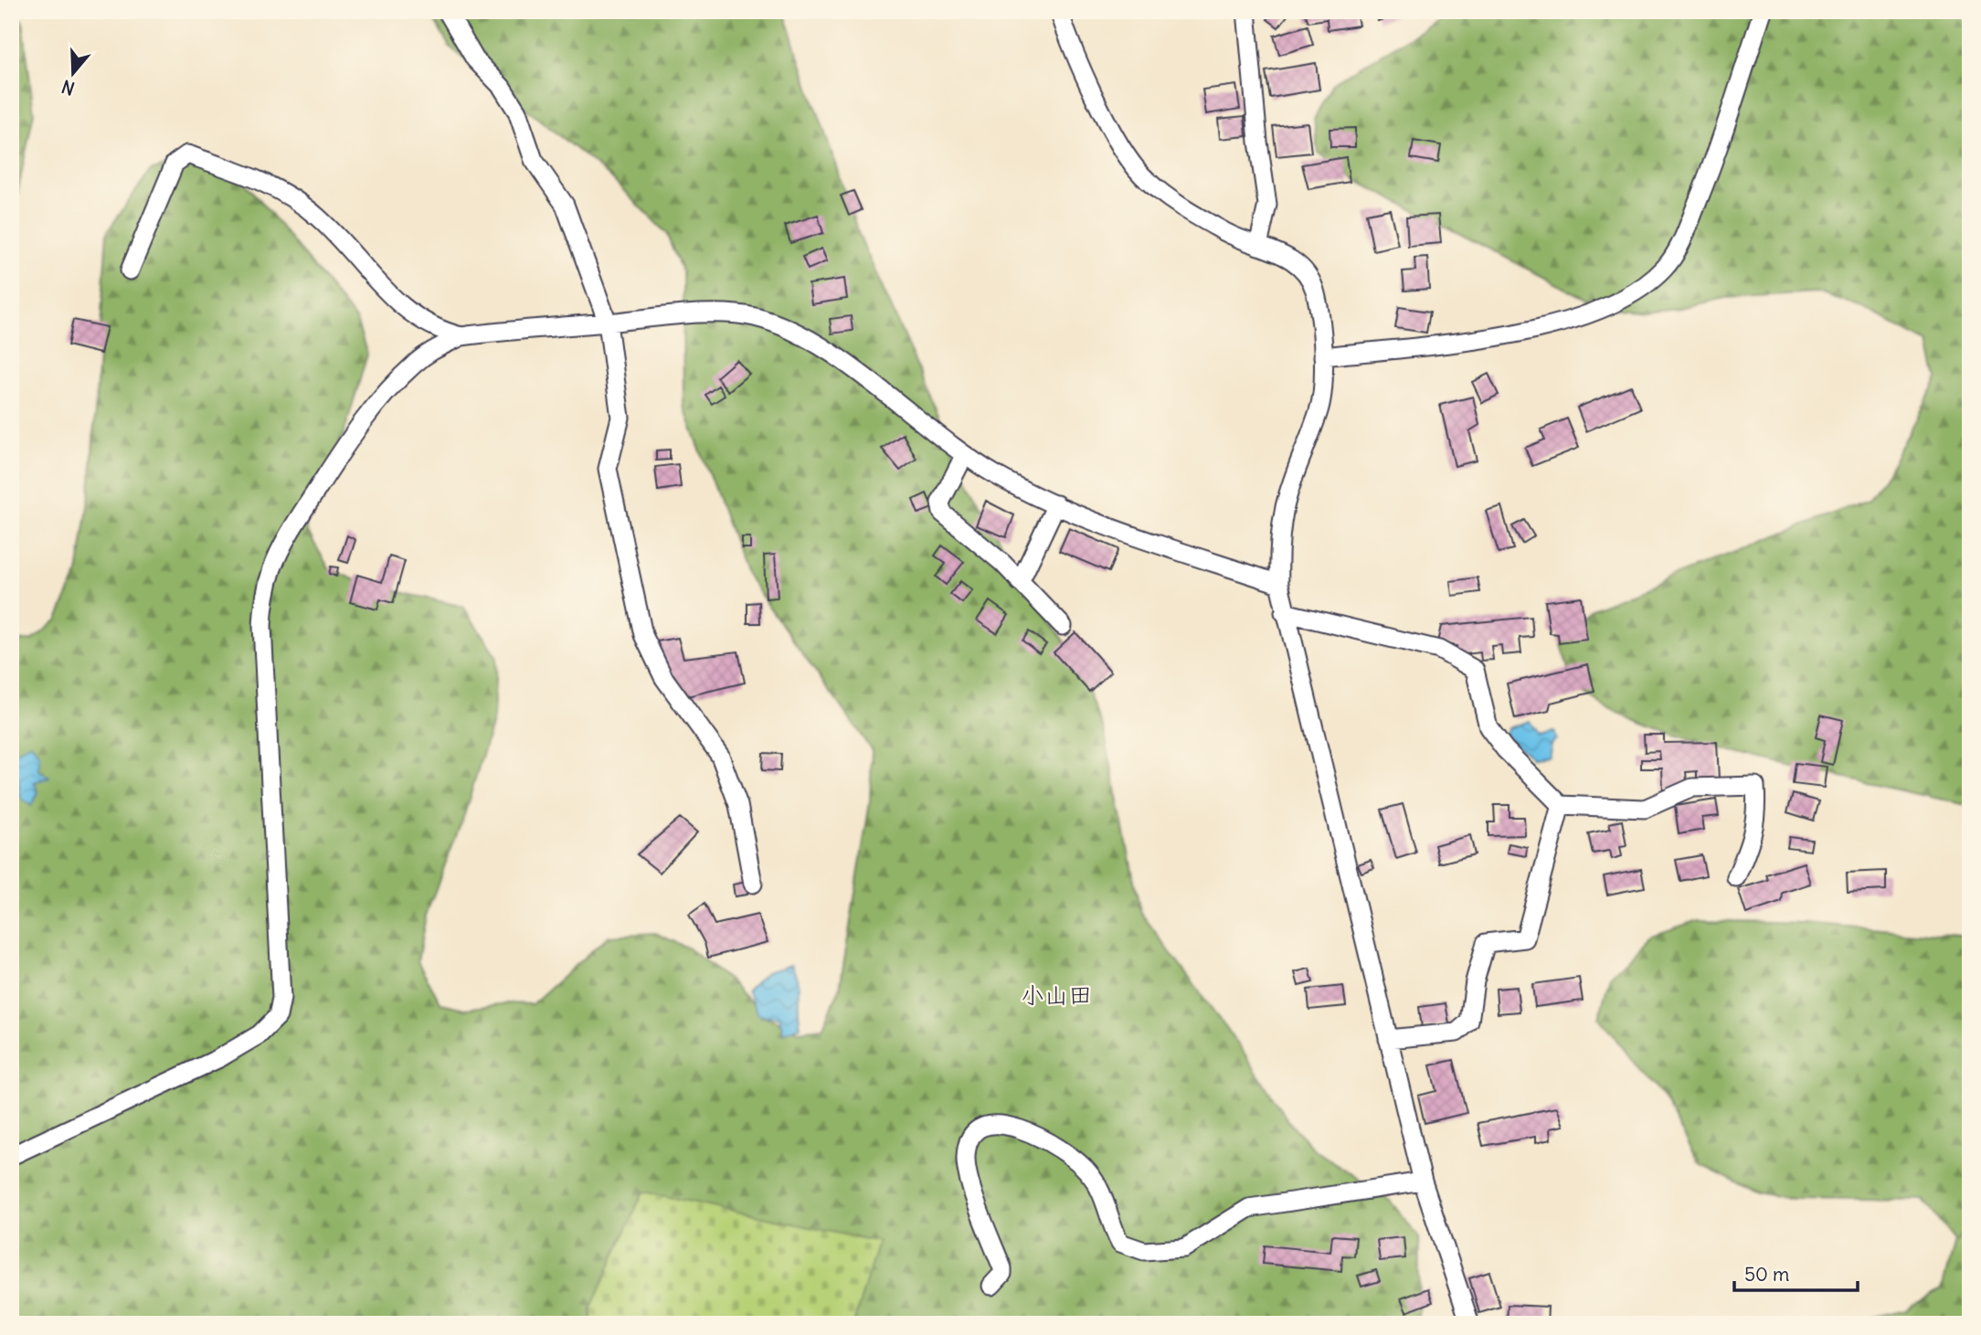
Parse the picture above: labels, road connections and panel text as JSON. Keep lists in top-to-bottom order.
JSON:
{
  "districts": ["小山田"],
  "scale_bar": "50 m",
  "north": "bottom"
}
